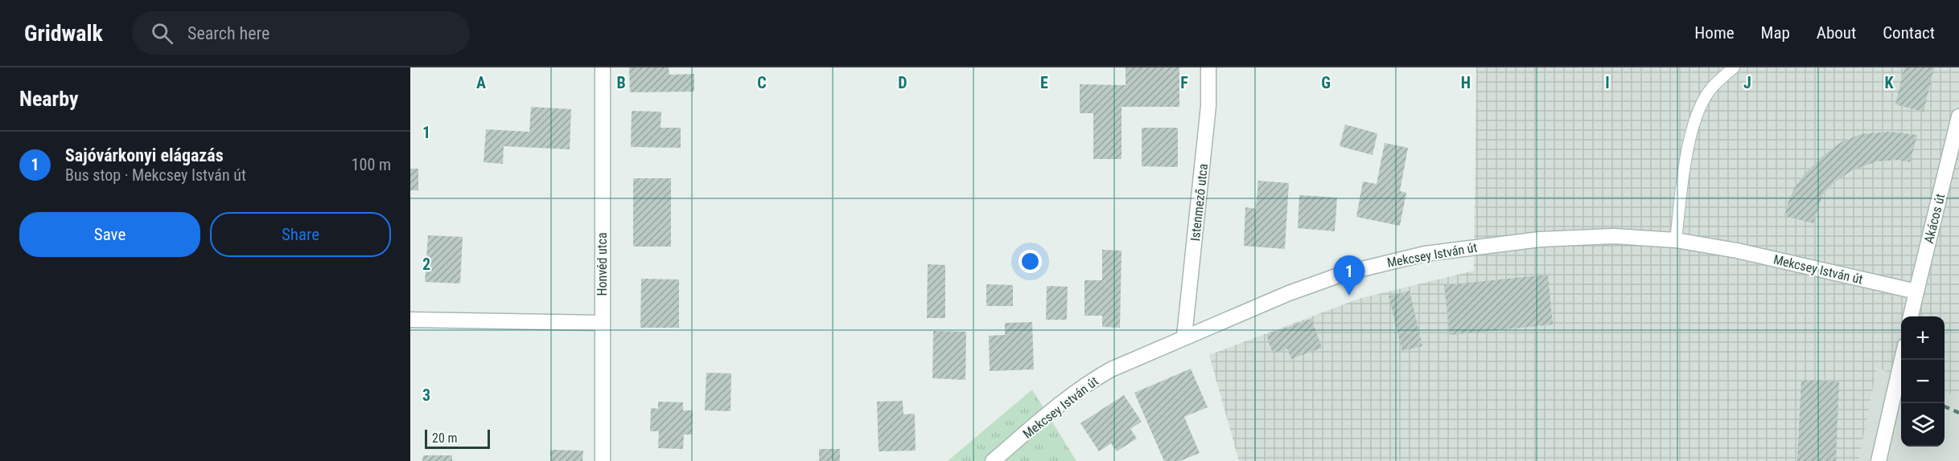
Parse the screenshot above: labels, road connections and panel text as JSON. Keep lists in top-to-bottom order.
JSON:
{
  "streets": {
    "street": [
      "Istenmező utca",
      "Akácos út",
      "Mekcsey István út",
      "Honvéd utca"
    ]
  },
  "crossings": [
    ["Istenmező utca", "Mekcsey István út"],
    ["Akácos út", "Mekcsey István út"]
  ],
  "scale_bar": "20 m",
  "page": {
    "header": "Gridwalk",
    "search": "Search here",
    "nav": [
      "Home",
      "Map",
      "About",
      "Contact"
    ],
    "heading": "Nearby",
    "list": [
      {
        "mark": "1",
        "name": "Sajóvárkonyi elágazás",
        "note": "Bus stop · Mekcsey István út",
        "value": "100 m"
      }
    ],
    "buttons": ["Save", "Share"],
    "pins": "1",
    "map_buttons": ["+", "−"],
    "scale": "20 m"
  },
  "grid": {
    "columns": [
      "A",
      "B",
      "C",
      "D",
      "E",
      "F",
      "G",
      "H",
      "I",
      "J",
      "K"
    ],
    "rows": ["1", "2", "3"]
  }
}
